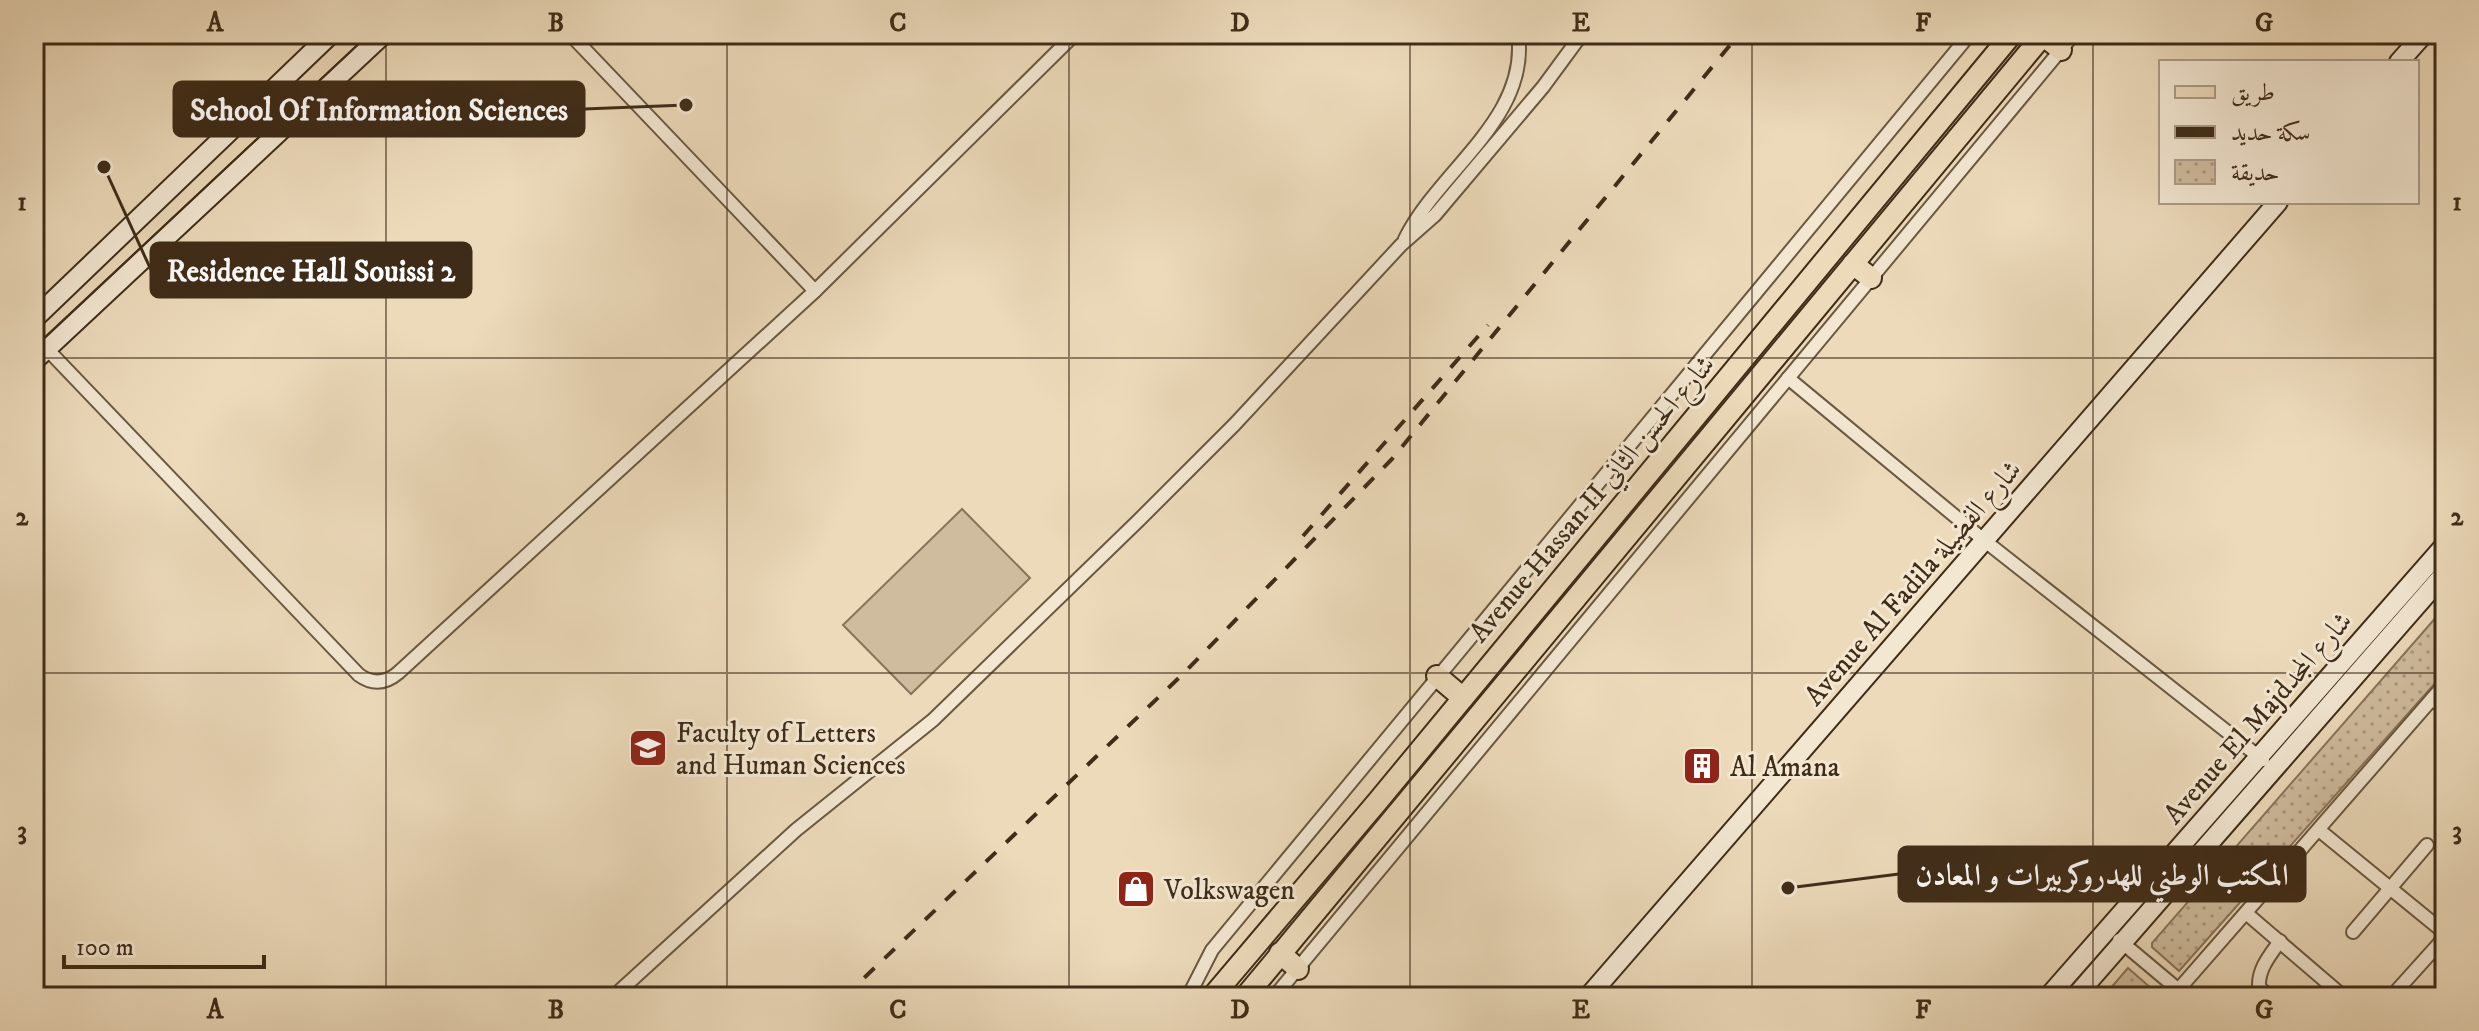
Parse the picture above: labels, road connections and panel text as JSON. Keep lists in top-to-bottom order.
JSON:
{
  "streets": {
    "main road": ["Avenue Hassan II شارع الحسن الثاني"],
    "street": ["Avenue Al Fadila شارع الفضيلة", "Avenue El Majdشارع المجد"]
  },
  "places": {
    "other": ["School Of Information Sciences", "Residence Hall Souissi 2", "المكتب الوطني للهدروكربيرات و المعادن"],
    "school or university": ["Faculty of Letters and Human Sciences"],
    "building": ["Al Amana"],
    "shop": ["Volkswagen"]
  },
  "legend": ["طريق", "سكة حديد", "حديقة"],
  "scale_bar": "100 m",
  "grid": {
    "columns": [
      "A",
      "B",
      "C",
      "D",
      "E",
      "F",
      "G"
    ],
    "rows": ["1", "2", "3"]
  }
}
